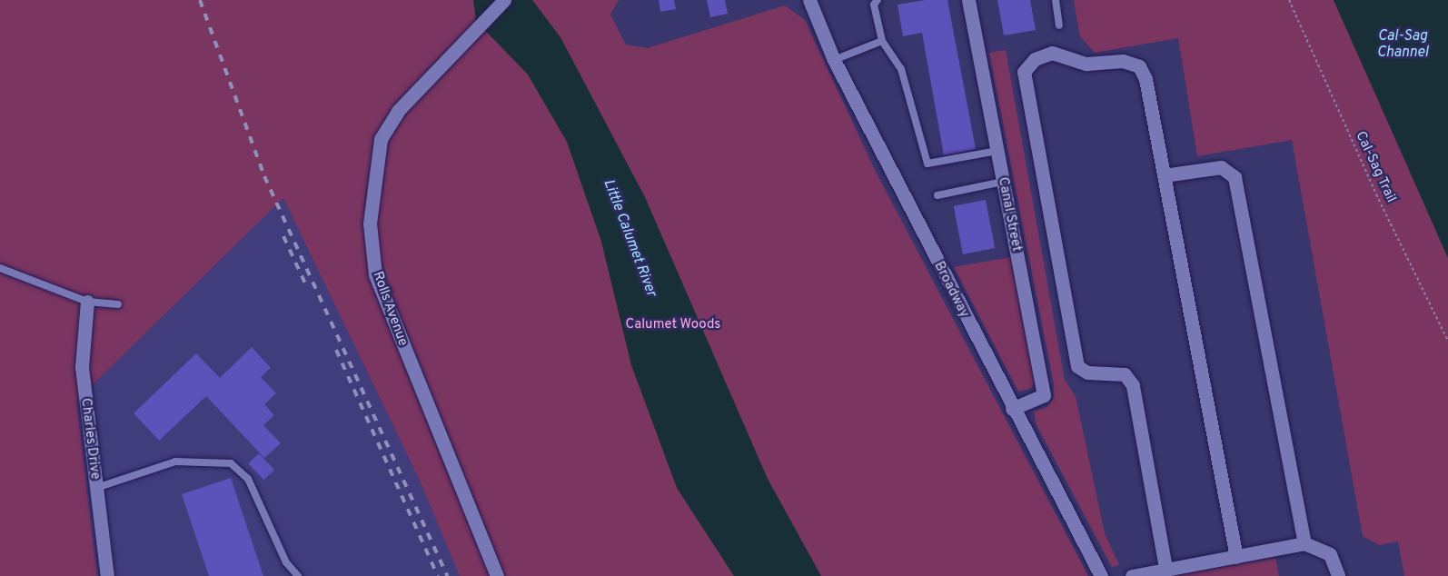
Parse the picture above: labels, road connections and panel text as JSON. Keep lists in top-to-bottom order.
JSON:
{
  "streets": {
    "street": [
      "Canal Street",
      "Broadway",
      "Rolls Avenue",
      "Charles Drive"
    ],
    "path": ["Cal-Sag Trail"]
  },
  "crossings": [
    ["Canal Street", "Broadway"]
  ],
  "water": ["Cal-Sag Channel", "Little Calumet River"],
  "parks": ["Calumet Woods"]
}
